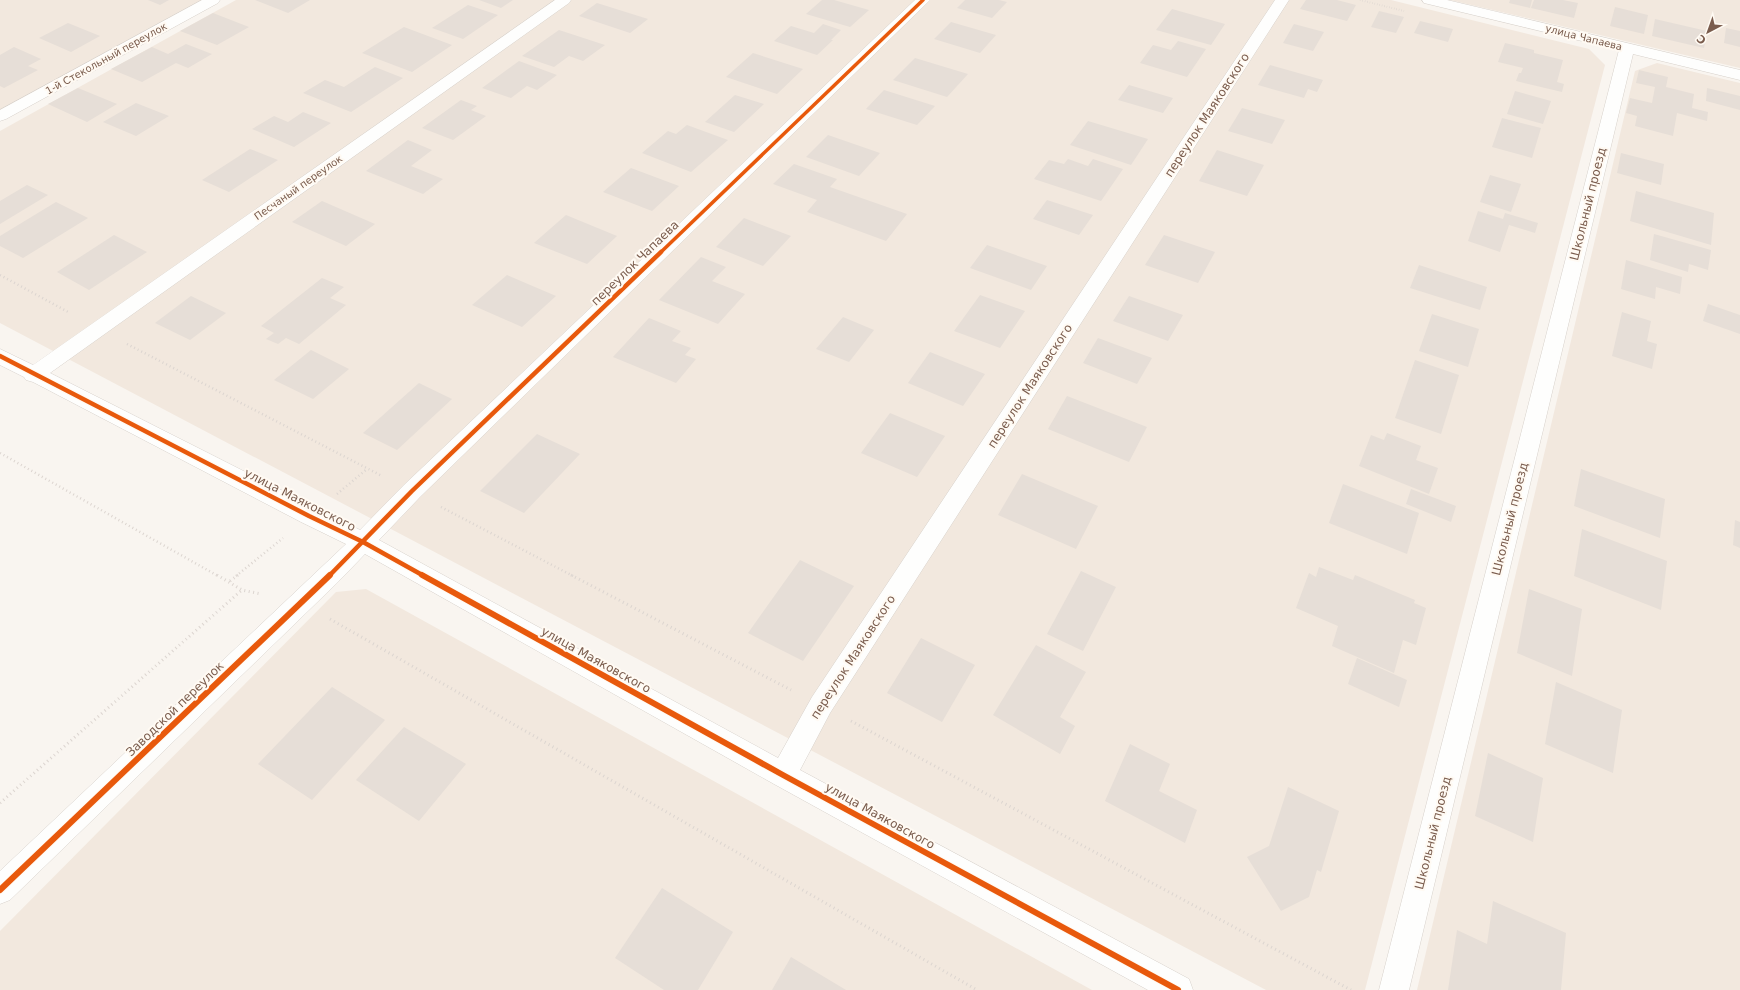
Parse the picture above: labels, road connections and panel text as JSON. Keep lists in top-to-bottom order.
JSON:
{
  "streets": {
    "street": [
      "улица Чапаева",
      "1-й Стекольный переулок",
      "переулок Маяковского",
      "Песчаный переулок",
      "Школьный проезд",
      "переулок Чапаева",
      "улица Маяковского",
      "Заводской переулок"
    ]
  },
  "crossings": [
    ["улица Чапаева", "Школьный проезд"],
    ["переулок Маяковского", "улица Маяковского"],
    ["Песчаный переулок", "улица Маяковского"],
    ["переулок Чапаева", "улица Маяковского"],
    ["переулок Чапаева", "Заводской переулок"],
    ["улица Маяковского", "Заводской переулок"]
  ],
  "north": "bottom left"
}
